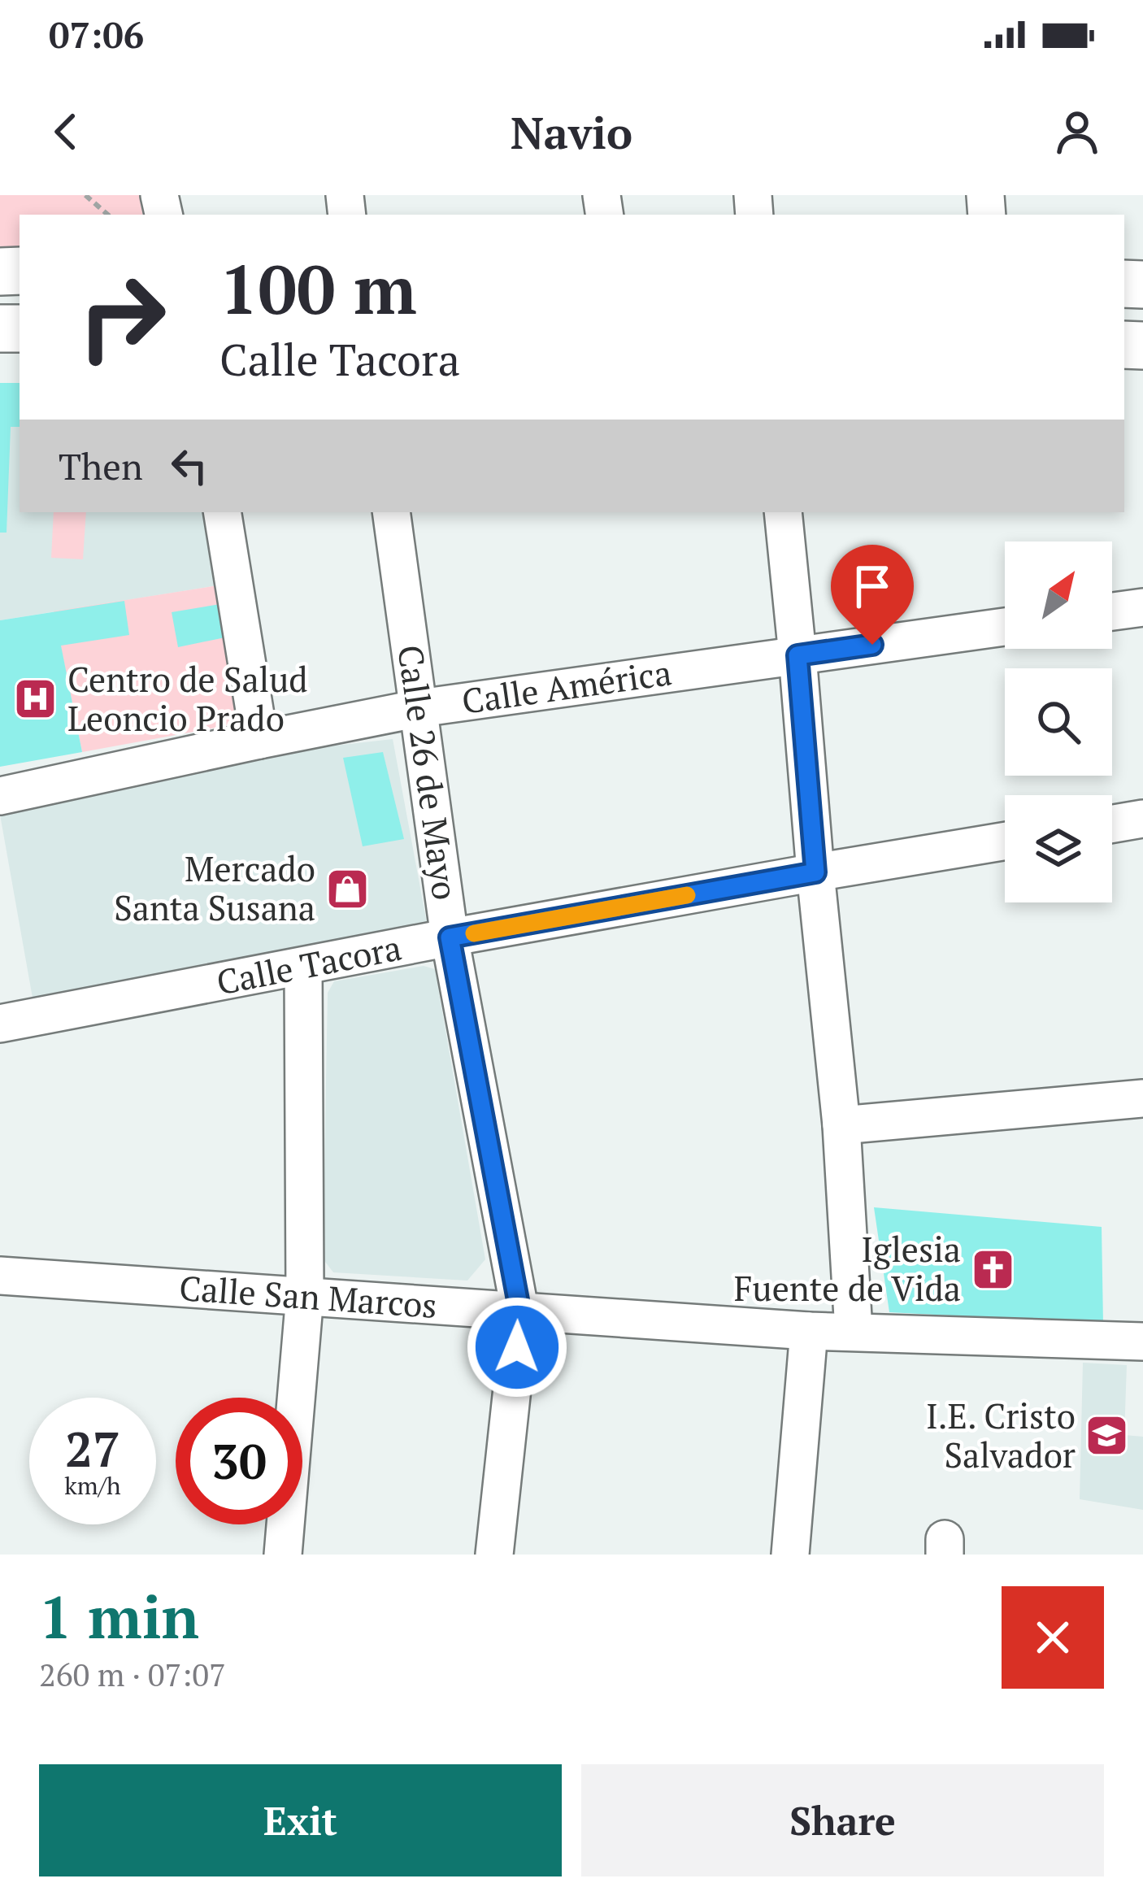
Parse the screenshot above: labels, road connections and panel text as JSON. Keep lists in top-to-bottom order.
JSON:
{
  "streets": {
    "street": [
      "Calle América",
      "Calle 26 de Mayo",
      "Calle Tacora",
      "Calle San Marcos"
    ]
  },
  "crossings": [
    ["Calle América", "Calle 26 de Mayo"],
    ["Calle 26 de Mayo", "Calle Tacora"],
    ["Calle 26 de Mayo", "Calle San Marcos"]
  ],
  "places": {
    "hospital": ["Centro de Salud Leoncio Prado"],
    "shop": ["Mercado Santa Susana"],
    "church": ["Iglesia Fuente de Vida"],
    "school or university": ["I.E. Cristo Salvador"]
  },
  "north": "top right",
  "page": {
    "status": "07:06",
    "header": "Navio",
    "turn": ["100 m", "Calle Tacora"],
    "then": "Then",
    "speed": "27 km/h",
    "limit": "30",
    "heading": ["1 min", "260 m · 07:07"],
    "buttons": ["Exit", "Share"]
  }
}
